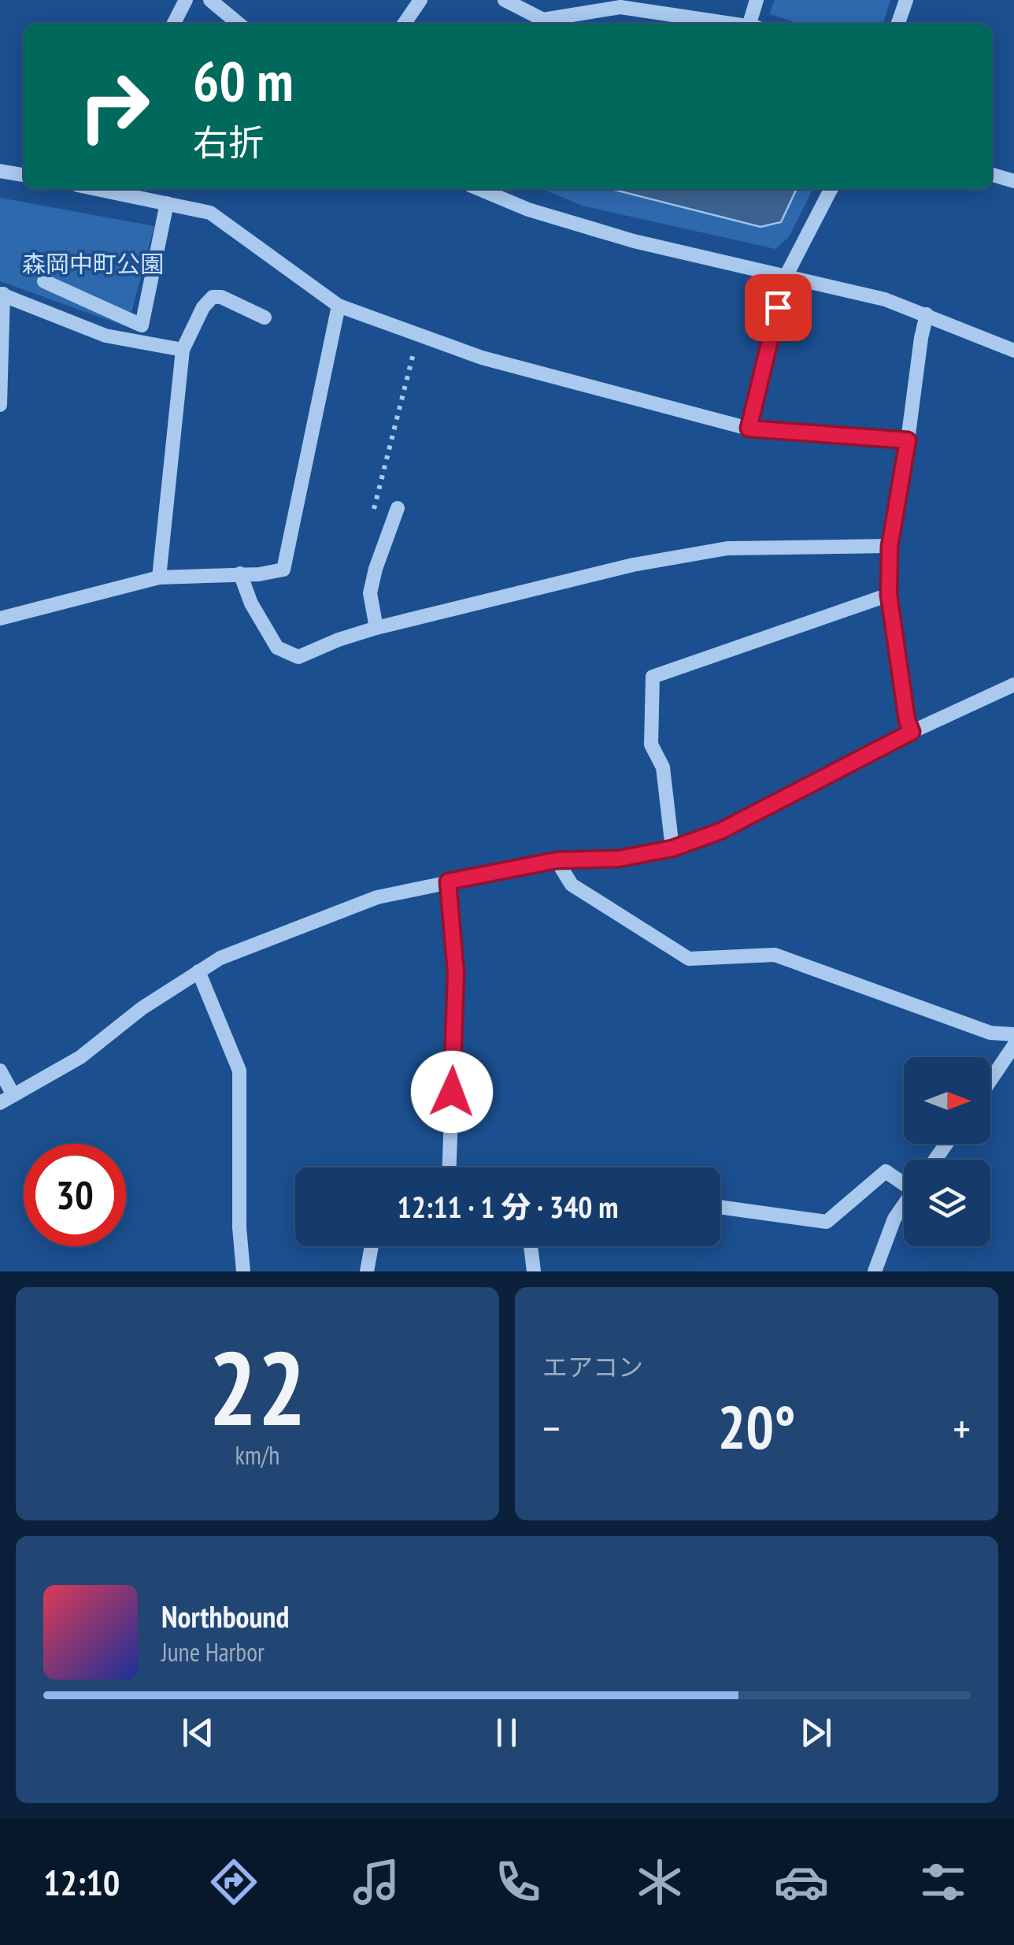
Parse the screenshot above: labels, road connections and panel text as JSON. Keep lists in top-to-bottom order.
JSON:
{
  "parks": ["森岡中町公園"],
  "north": "right",
  "page": {
    "turn": ["60 m", "右折"],
    "limit": "30",
    "trip": "12:11 · 1 分 · 340 m",
    "tile": [
      ["22", "km/h"],
      "エアコン"
    ],
    "heat": ["−", "20°", "+"],
    "song": ["Northbound", "June Harbor"],
    "tabs": "12:10"
  }
}
